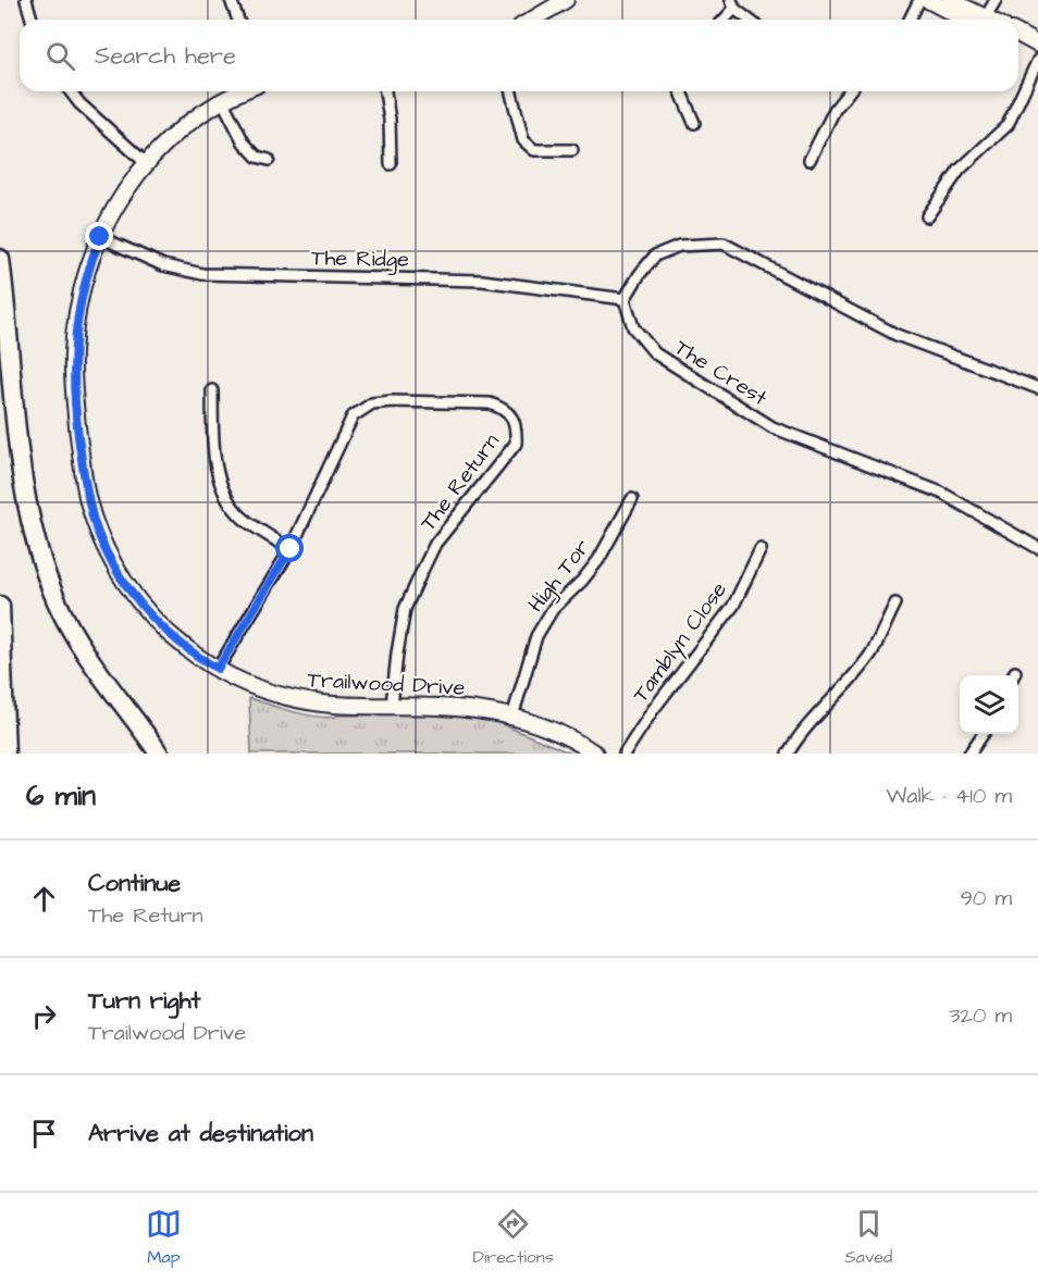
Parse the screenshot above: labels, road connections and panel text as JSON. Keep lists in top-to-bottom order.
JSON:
{
  "streets": {
    "street": [
      "The Ridge",
      "The Crest",
      "The Return",
      "High Tor",
      "Tamblyn Close",
      "Trailwood Drive"
    ]
  },
  "crossings": [
    ["The Ridge", "The Crest"],
    ["The Ridge", "Trailwood Drive"],
    ["The Return", "Trailwood Drive"],
    ["High Tor", "Trailwood Drive"]
  ],
  "page": {
    "search": "Search here",
    "heading": ["6 min", "Walk · 410 m"],
    "list": [
      ["Continue", "The Return", "90 m"],
      ["Turn right", "Trailwood Drive", "320 m"],
      "Arrive at destination"
    ],
    "nav": ["Map", "Directions", "Saved"]
  }
}
